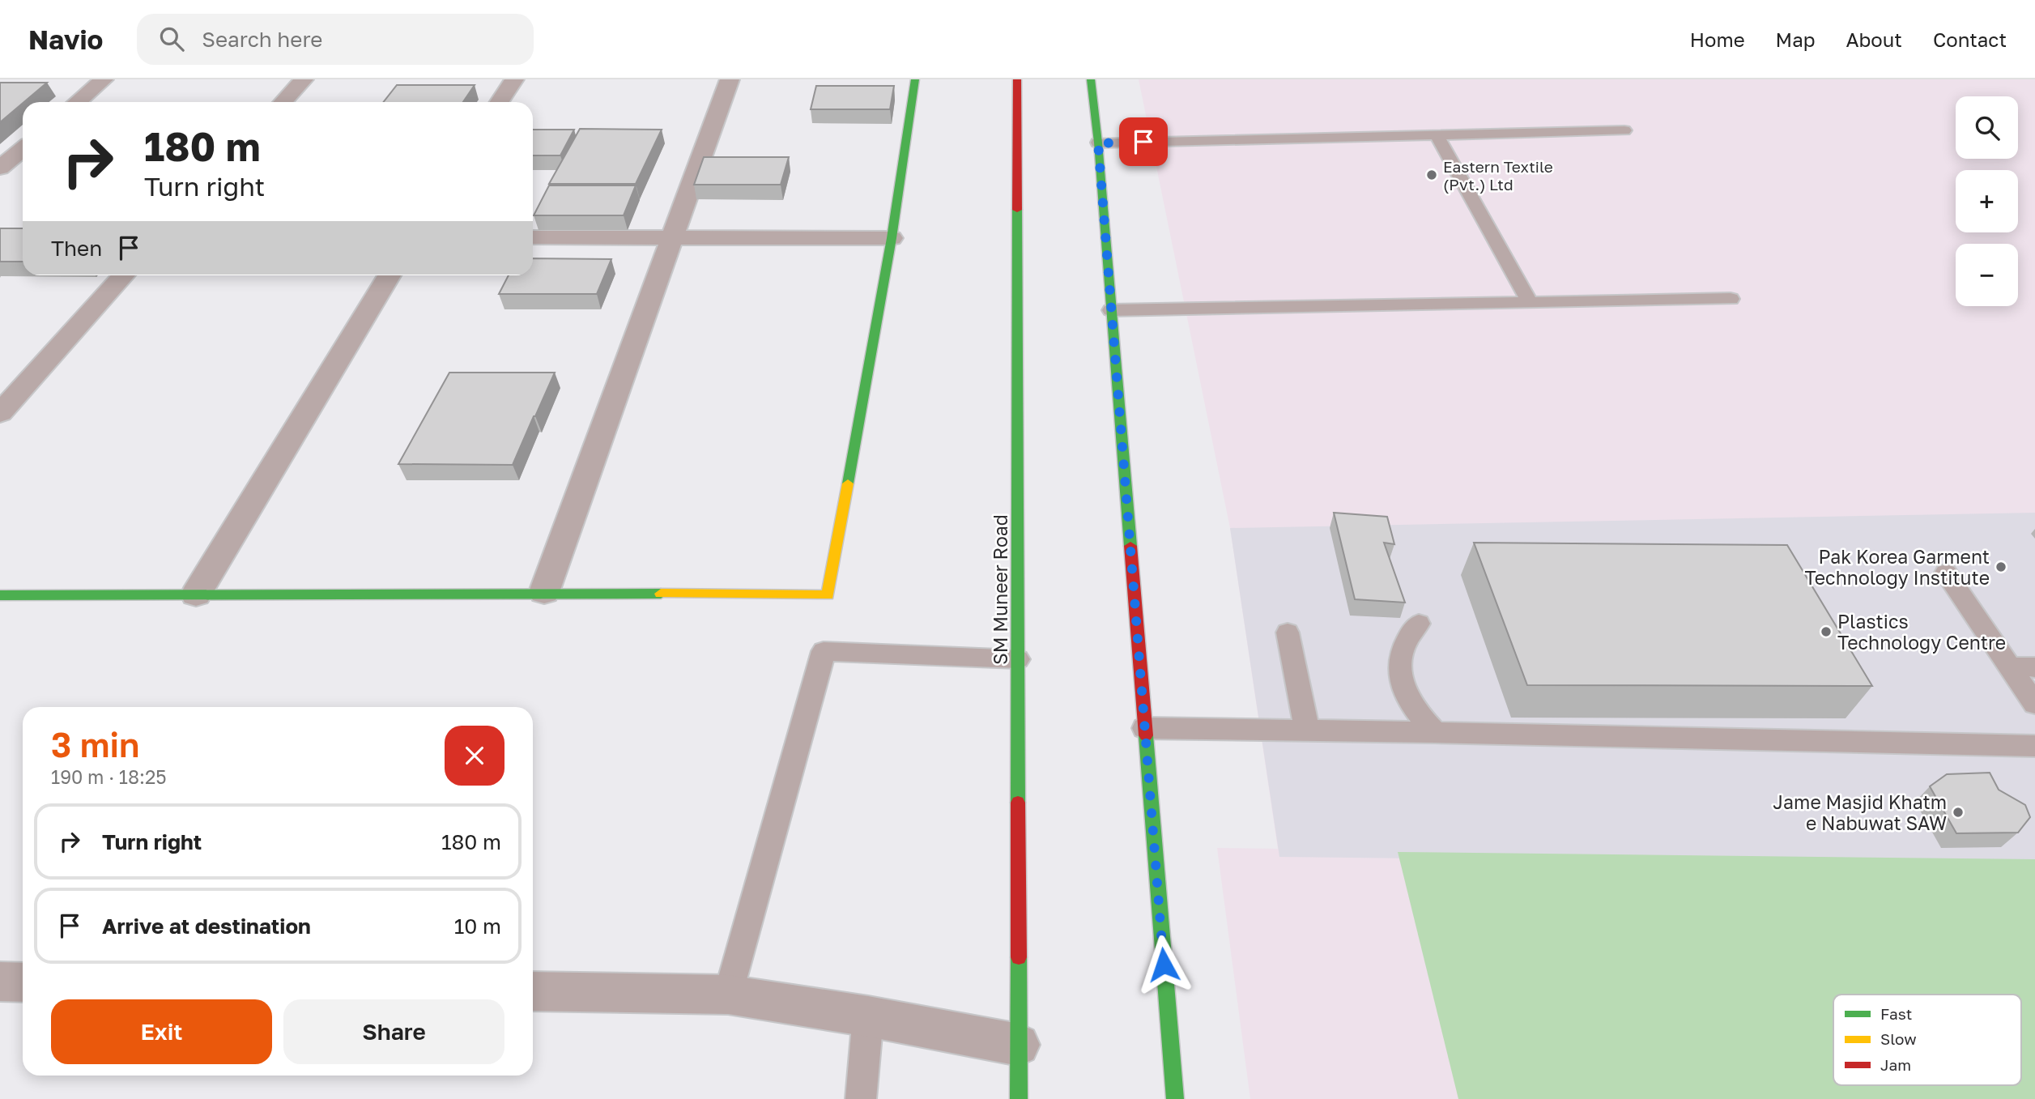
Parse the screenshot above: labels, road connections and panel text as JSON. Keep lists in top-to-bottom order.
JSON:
{
  "streets": {
    "main road": ["SM Muneer Road"]
  },
  "places": [
    "Eastern Textile (Pvt.) Ltd",
    "Pak Korea Garment Technology Institute",
    "Plastics Technology Centre",
    "Jame Masjid Khatm e Nabuwat SAW"
  ],
  "legend": ["Fast", "Slow", "Jam"],
  "page": {
    "header": "Navio",
    "search": "Search here",
    "nav": [
      "Home",
      "Map",
      "About",
      "Contact"
    ],
    "map_buttons": ["+", "−"],
    "turn": ["180 m", "Turn right"],
    "then": "Then",
    "heading": ["3 min", "190 m · 18:25"],
    "list": [
      {
        "name": "Turn right",
        "value": "180 m"
      },
      {
        "name": "Arrive at destination",
        "value": "10 m"
      }
    ],
    "buttons": ["Exit", "Share"]
  }
}
